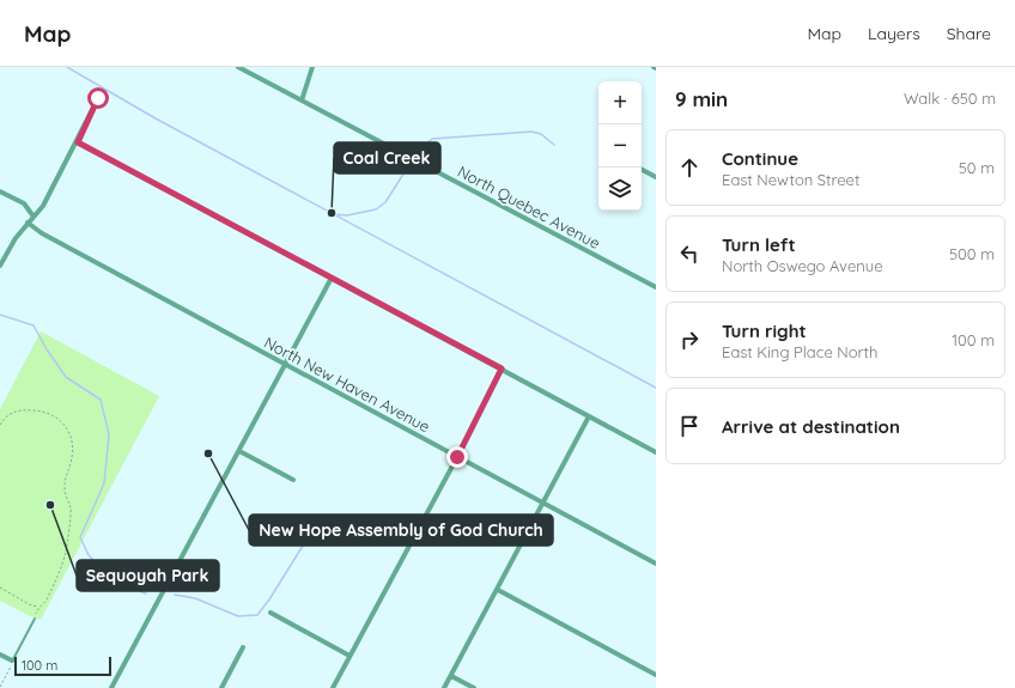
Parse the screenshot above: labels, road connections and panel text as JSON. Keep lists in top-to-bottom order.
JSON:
{
  "streets": {
    "street": ["North Quebec Avenue", "North New Haven Avenue"]
  },
  "places": ["Coal Creek", "New Hope Assembly of God Church", "Sequoyah Park"],
  "scale_bar": "100 m",
  "page": {
    "header": "Map",
    "nav": ["Map", "Layers", "Share"],
    "heading": ["9 min", "Walk · 650 m"],
    "map_buttons": ["+", "−"],
    "list": [
      ["Continue", "East Newton Street", "50 m"],
      ["Turn left", "North Oswego Avenue", "500 m"],
      ["Turn right", "East King Place North", "100 m"],
      "Arrive at destination"
    ],
    "scale": "100 m"
  }
}
